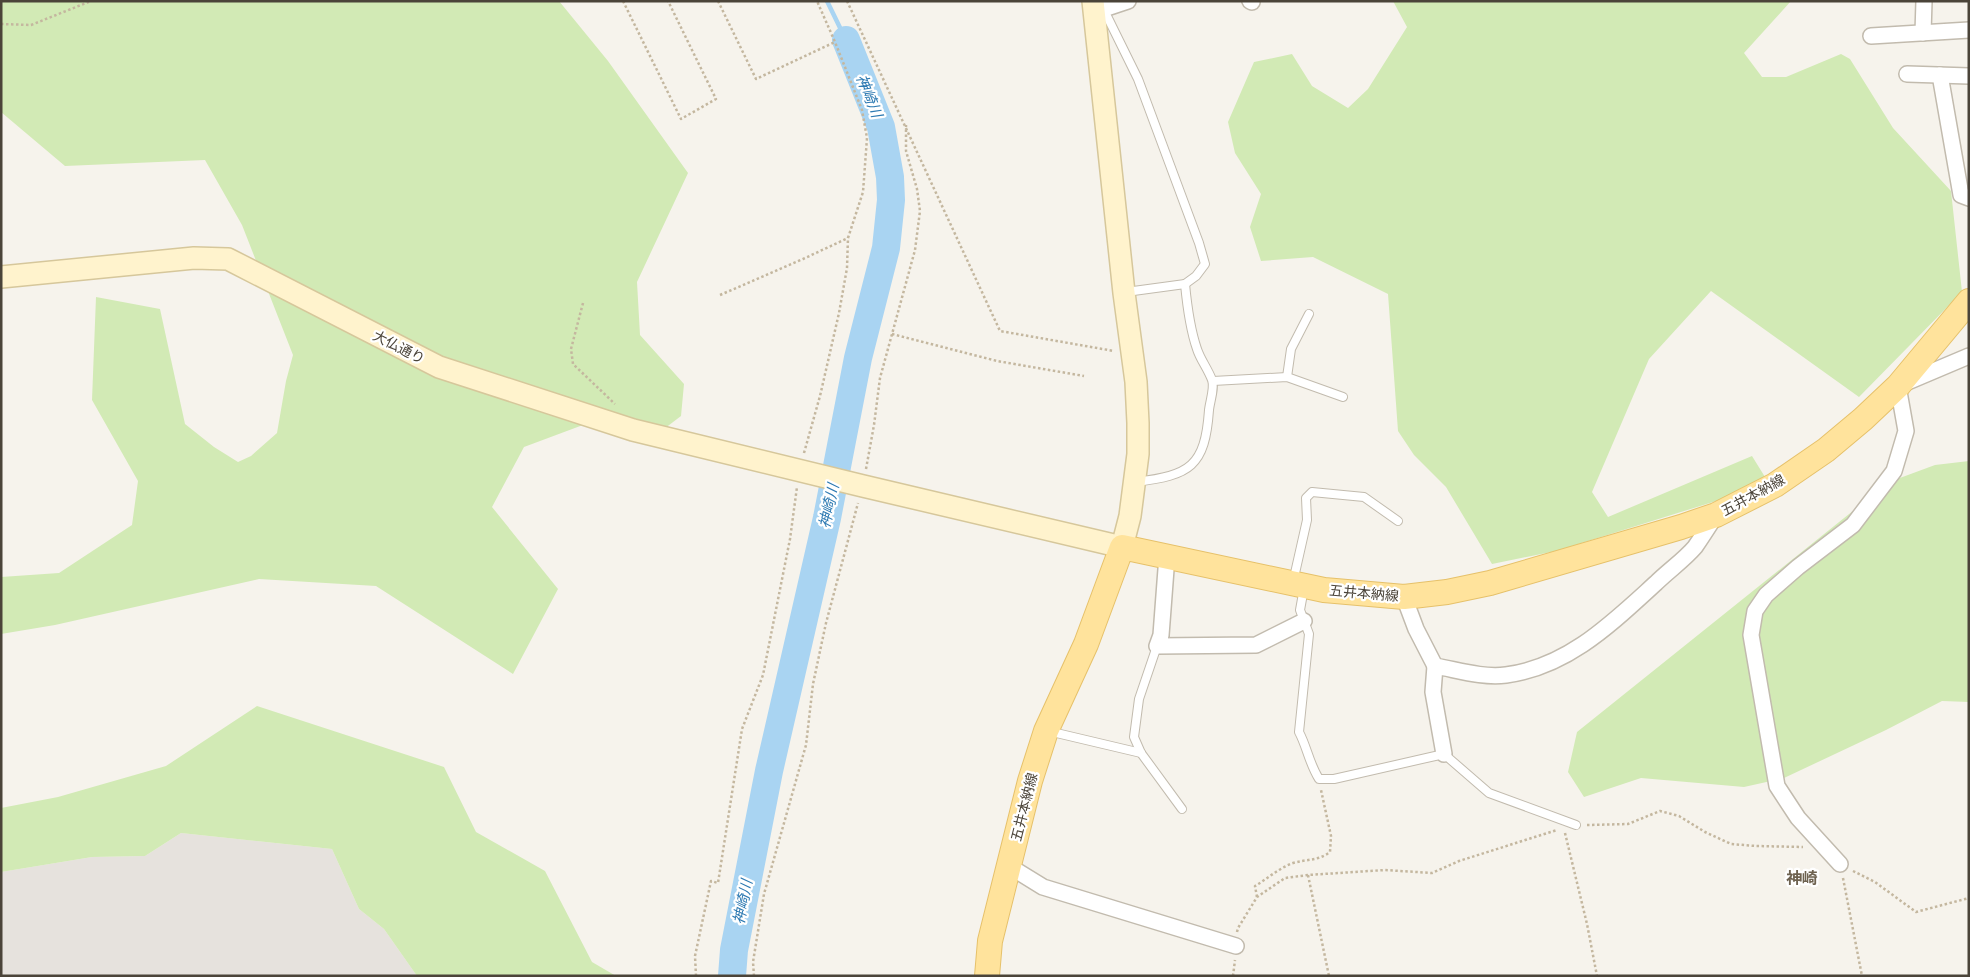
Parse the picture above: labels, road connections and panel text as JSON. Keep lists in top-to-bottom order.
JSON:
{
  "streets": {
    "main road": ["五井本納線"],
    "street": ["大仏通り"]
  },
  "crossings": [
    ["大仏通り", "五井本納線"]
  ],
  "districts": ["神崎"],
  "water": ["神崎川"]
}
